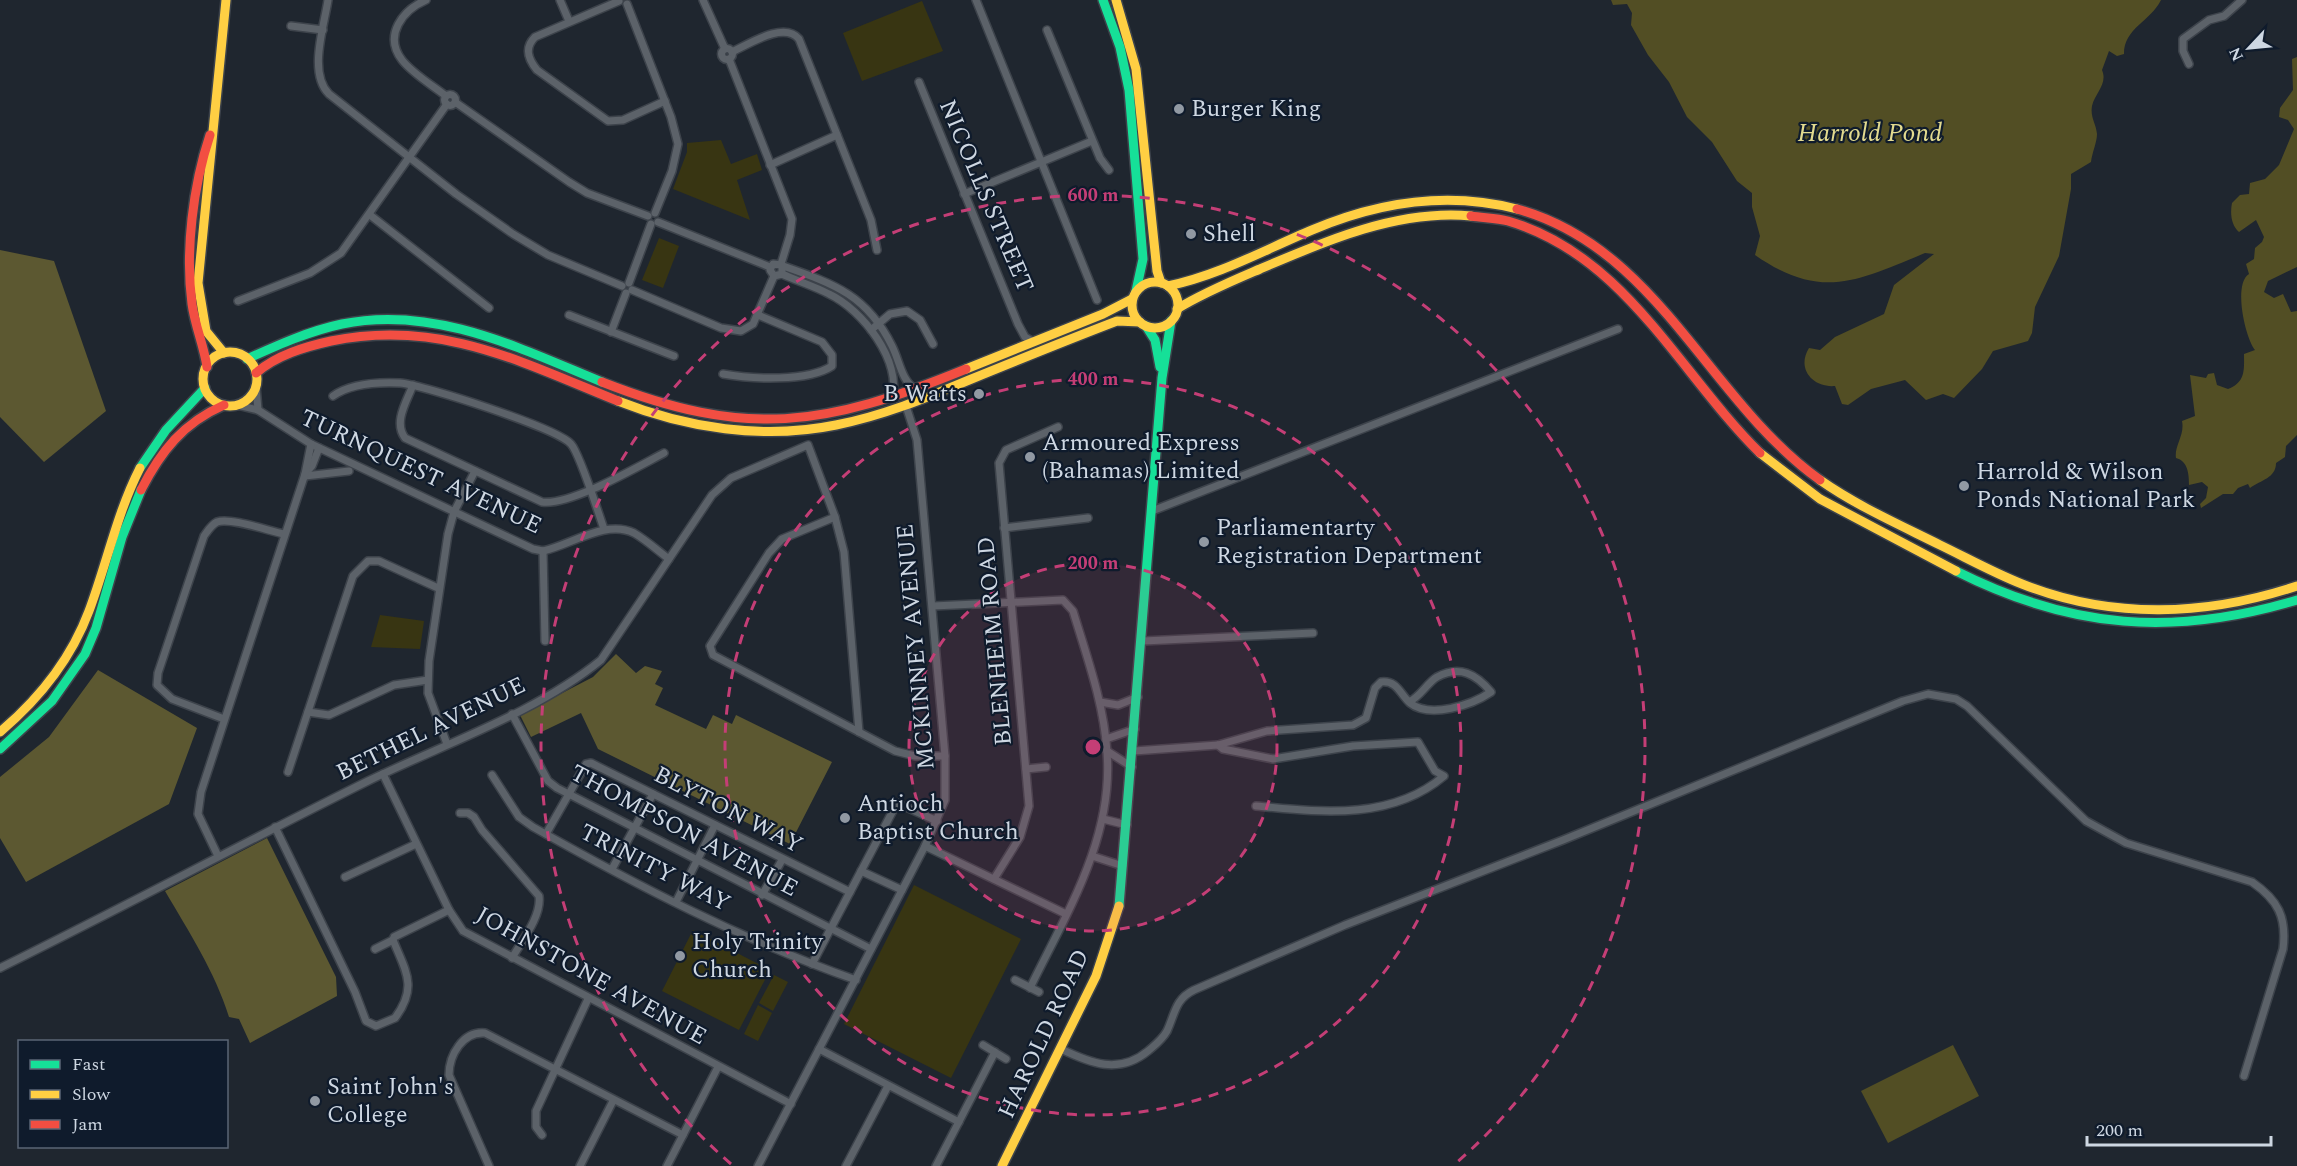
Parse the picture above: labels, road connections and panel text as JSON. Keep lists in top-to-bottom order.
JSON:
{
  "streets": {
    "main road": ["HAROLD ROAD"],
    "street": [
      "NICOLLS STREET",
      "TURNQUEST AVENUE",
      "BLENHEIM ROAD",
      "MCKINNEY AVENUE",
      "BETHEL AVENUE",
      "BLYTON WAY",
      "THOMPSON AVENUE",
      "TRINITY WAY",
      "JOHNSTONE AVENUE"
    ]
  },
  "crossings": [
    ["TURNQUEST AVENUE", "BETHEL AVENUE"],
    ["MCKINNEY AVENUE", "THOMPSON AVENUE"],
    ["MCKINNEY AVENUE", "TRINITY WAY"],
    ["MCKINNEY AVENUE", "JOHNSTONE AVENUE"],
    ["BETHEL AVENUE", "THOMPSON AVENUE"],
    ["BETHEL AVENUE", "JOHNSTONE AVENUE"],
    ["BLYTON WAY", "THOMPSON AVENUE"]
  ],
  "water": ["Harrold Pond"],
  "places": [
    "Burger King",
    "Shell",
    "B Watts",
    "Armoured Express (Bahamas) Limited",
    "Harrold & Wilson Ponds National Park",
    "Parliamentarty Registration Department",
    "Antioch Baptist Church",
    "Holy Trinity Church",
    "Saint John's College"
  ],
  "legend": ["Fast", "Slow", "Jam"],
  "scale_bar": "200 m",
  "north": "bottom left",
  "rings": ["600 m", "400 m", "200 m"]
}
